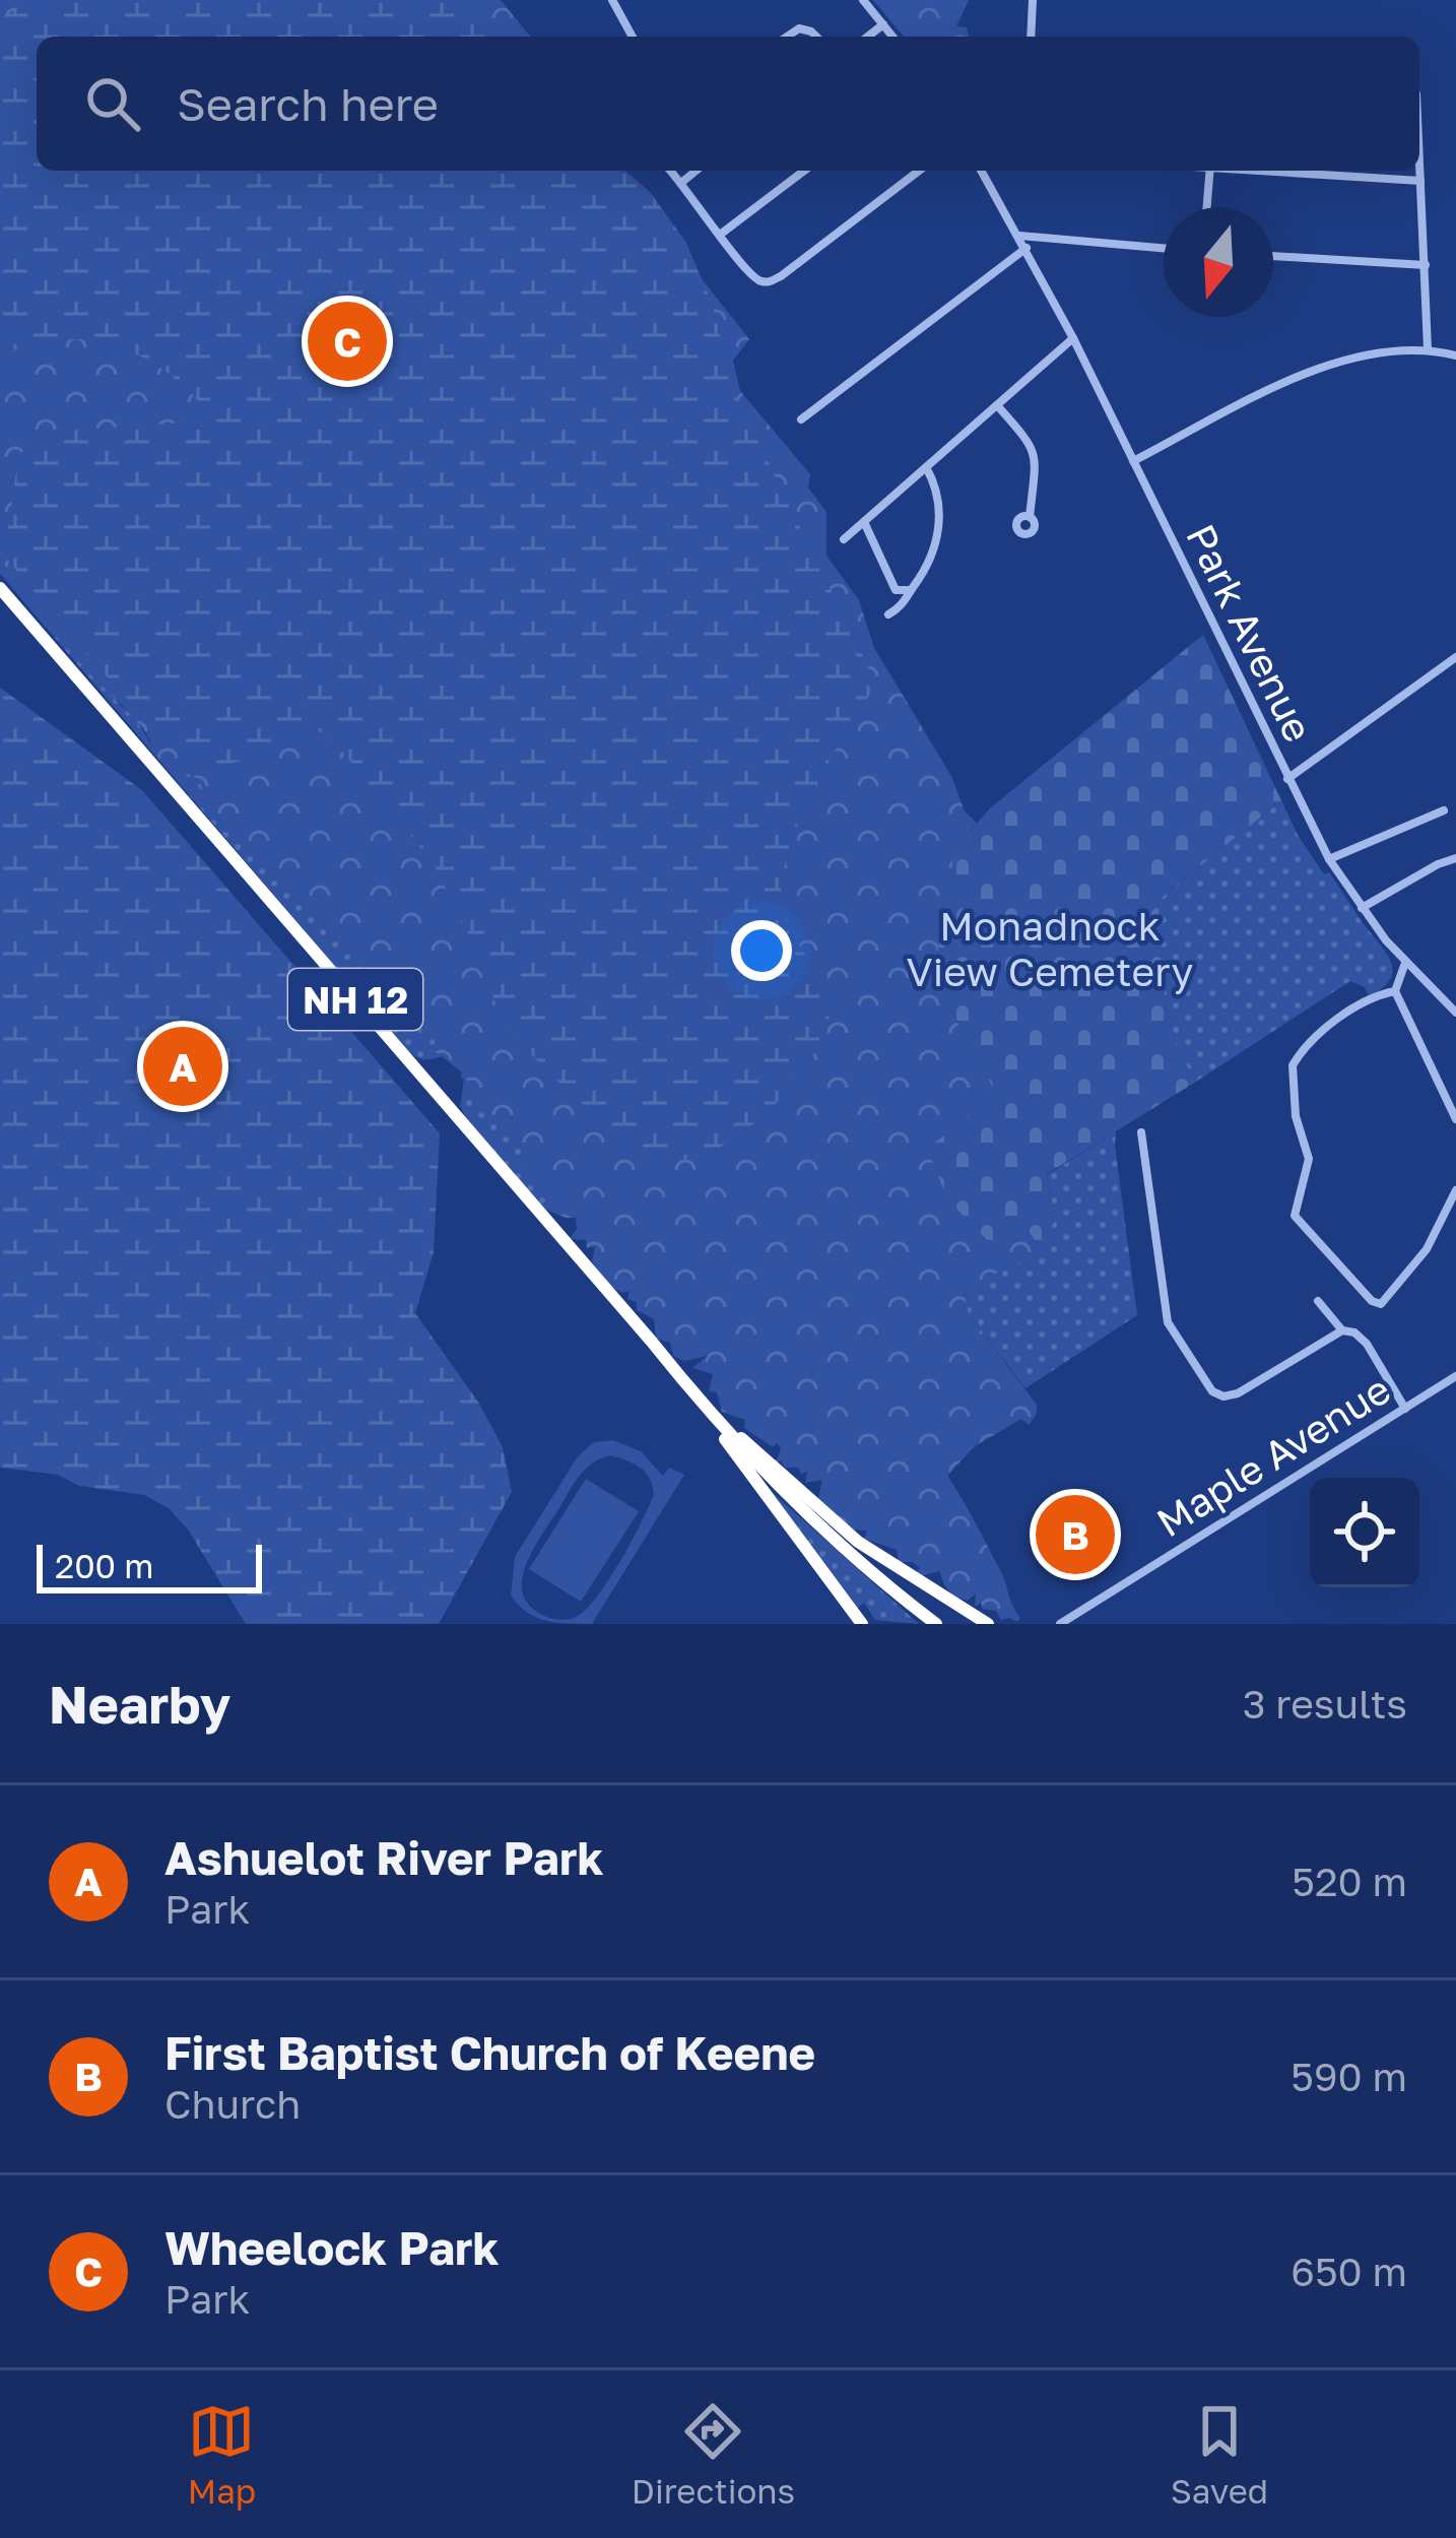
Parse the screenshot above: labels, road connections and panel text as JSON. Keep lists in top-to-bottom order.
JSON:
{
  "streets": {
    "highway": ["NH 12"],
    "street": ["Park Avenue", "Maple Avenue"]
  },
  "parks": ["Monadnock View Cemetery"],
  "scale_bar": "200 m",
  "north": "bottom",
  "page": {
    "search": "Search here",
    "pins": ["C", "A", "B"],
    "scale": "200 m",
    "heading": ["Nearby", "3 results"],
    "list": [
      {
        "mark": "A",
        "name": "Ashuelot River Park",
        "note": "Park",
        "value": "520 m"
      },
      {
        "mark": "B",
        "name": "First Baptist Church of Keene",
        "note": "Church",
        "value": "590 m"
      },
      {
        "mark": "C",
        "name": "Wheelock Park",
        "note": "Park",
        "value": "650 m"
      }
    ],
    "nav": ["Map", "Directions", "Saved"]
  }
}
